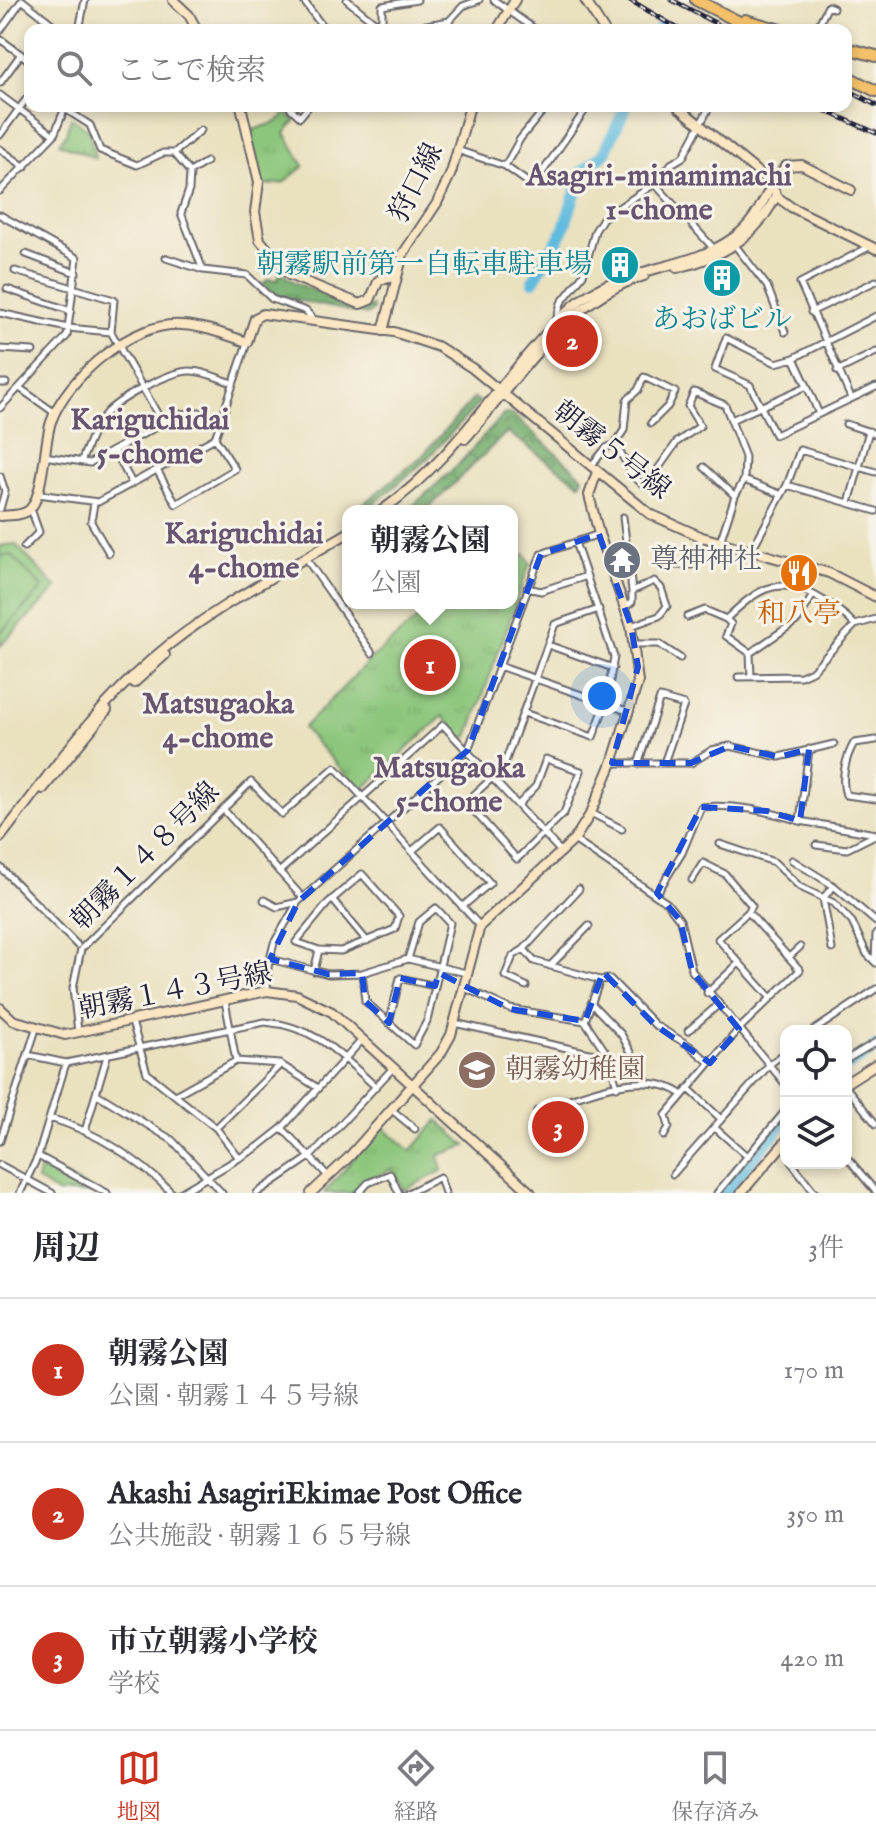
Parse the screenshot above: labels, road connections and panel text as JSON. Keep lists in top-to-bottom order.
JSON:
{
  "streets": {
    "street": [
      "狩口線",
      "朝霧５号線",
      "朝霧１４８号線",
      "朝霧１４３号線"
    ]
  },
  "crossings": [
    ["朝霧１４８号線", "朝霧１４３号線"]
  ],
  "districts": [
    "Asagiri-minamimachi 1-chome",
    "Kariguchidai 5-chome",
    "Kariguchidai 4-chome",
    "Matsugaoka 4-chome",
    "Matsugaoka 5-chome"
  ],
  "places": {
    "building": ["朝霧駅前第一自転車駐車場", "あおばビル"],
    "temple": ["尊神神社"],
    "restaurant": ["和八亭"],
    "school or university": ["朝霧幼稚園"]
  },
  "page": {
    "search": "ここで検索",
    "pins": ["2", "1", "3"],
    "popup": ["朝霧公園", "公園"],
    "heading": ["周辺", "3件"],
    "list": [
      {
        "mark": "1",
        "name": "朝霧公園",
        "note": "公園 · 朝霧１４５号線",
        "value": "170 m"
      },
      {
        "mark": "2",
        "name": "Akashi AsagiriEkimae Post Office",
        "note": "公共施設 · 朝霧１６５号線",
        "value": "350 m"
      },
      {
        "mark": "3",
        "name": "市立朝霧小学校",
        "note": "学校",
        "value": "420 m"
      }
    ],
    "nav": ["地図", "経路", "保存済み"]
  }
}
